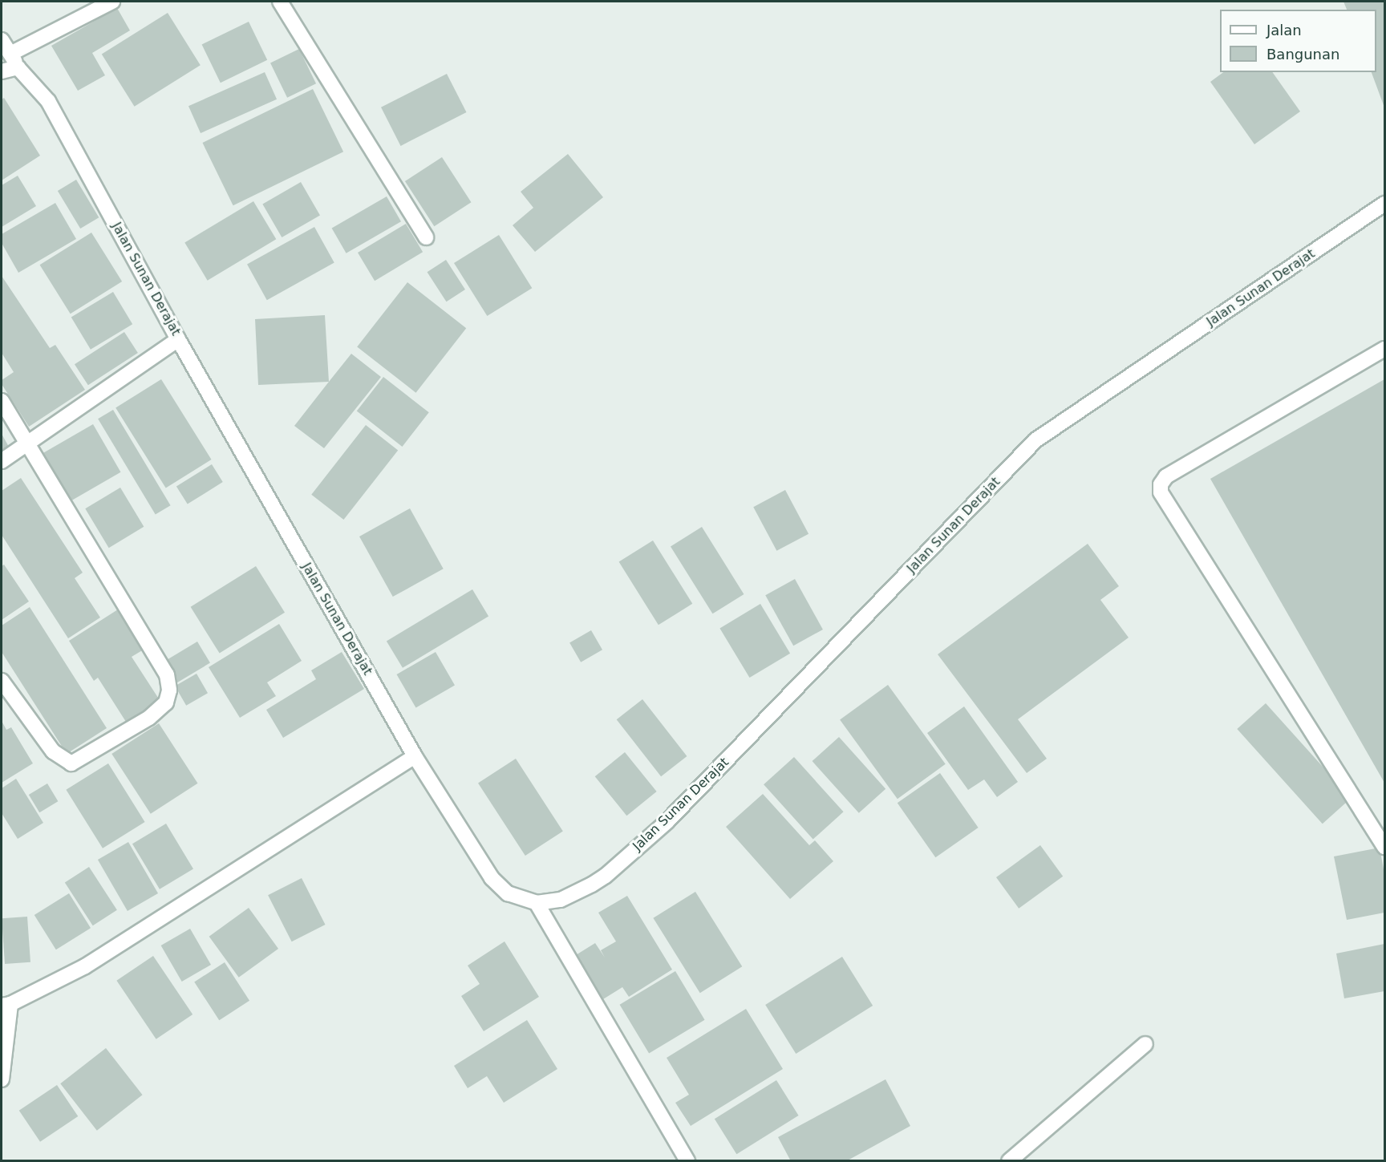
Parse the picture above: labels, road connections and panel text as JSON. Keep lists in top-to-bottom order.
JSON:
{
  "streets": {
    "street": ["Jalan Sunan Derajat"]
  },
  "legend": ["Jalan", "Bangunan"]
}
